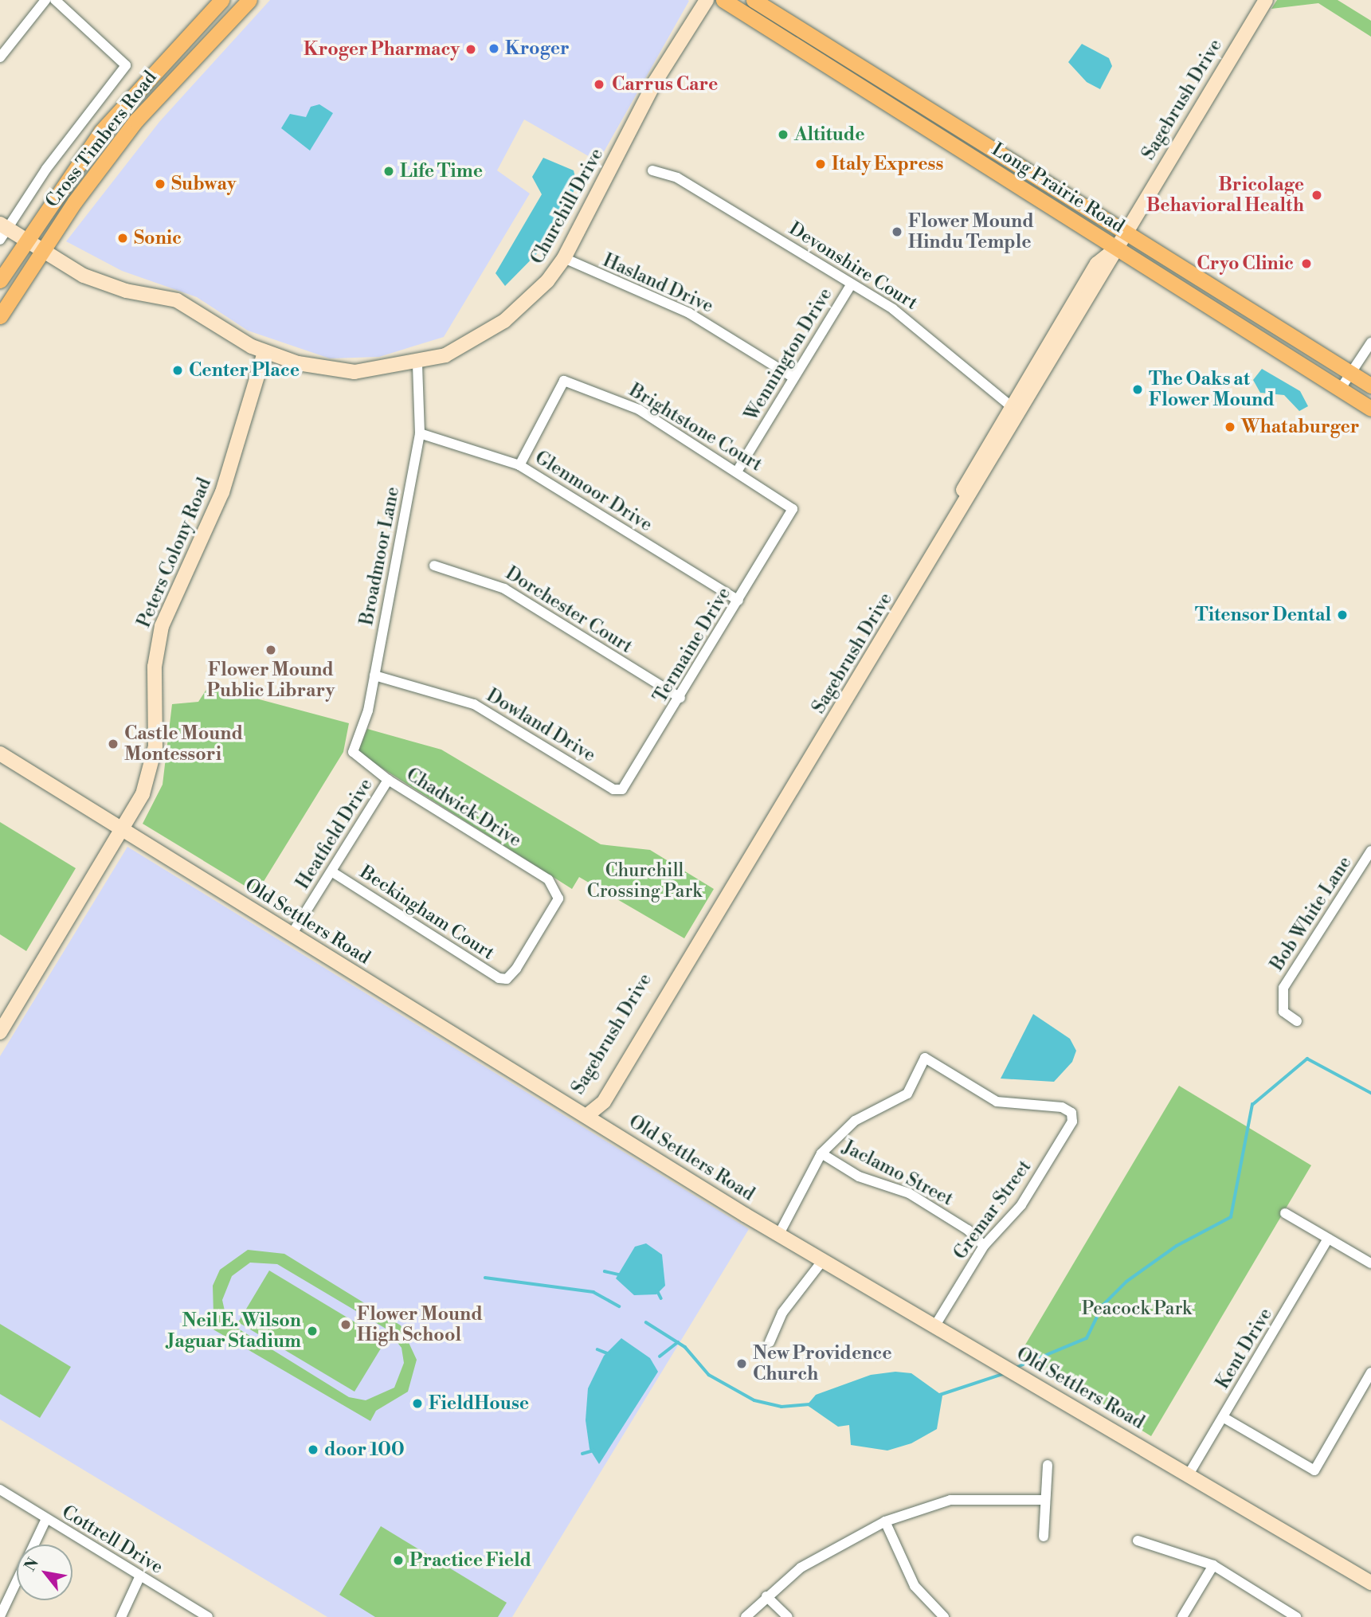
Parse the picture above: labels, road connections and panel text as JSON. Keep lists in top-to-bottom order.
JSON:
{
  "streets": {
    "main road": ["Cross Timbers Road", "Long Prairie Road"],
    "street": [
      "Sagebrush Drive",
      "Churchill Drive",
      "Devonshire Court",
      "Hasland Drive",
      "Wennington Drive",
      "Brightstone Court",
      "Glenmoor Drive",
      "Peters Colony Road",
      "Broadmoor Lane",
      "Dorchester Court",
      "Termaine Drive",
      "Dowland Drive",
      "Chadwick Drive",
      "Heatfield Drive",
      "Beckingham Court",
      "Bob White Lane",
      "Old Settlers Road",
      "Jaclamo Street",
      "Gremar Street",
      "Kent Drive",
      "Cottrell Drive"
    ]
  },
  "crossings": [
    ["Sagebrush Drive", "Long Prairie Road"],
    ["Sagebrush Drive", "Devonshire Court"],
    ["Sagebrush Drive", "Old Settlers Road"],
    ["Cross Timbers Road", "Churchill Drive"],
    ["Churchill Drive", "Hasland Drive"],
    ["Churchill Drive", "Peters Colony Road"],
    ["Churchill Drive", "Broadmoor Lane"],
    ["Devonshire Court", "Wennington Drive"],
    ["Hasland Drive", "Wennington Drive"],
    ["Wennington Drive", "Brightstone Court"],
    ["Brightstone Court", "Glenmoor Drive"],
    ["Brightstone Court", "Termaine Drive"],
    ["Glenmoor Drive", "Broadmoor Lane"],
    ["Glenmoor Drive", "Termaine Drive"],
    ["Peters Colony Road", "Old Settlers Road"],
    ["Broadmoor Lane", "Dowland Drive"],
    ["Broadmoor Lane", "Chadwick Drive"],
    ["Dorchester Court", "Termaine Drive"],
    ["Termaine Drive", "Dowland Drive"],
    ["Chadwick Drive", "Heatfield Drive"],
    ["Chadwick Drive", "Beckingham Court"],
    ["Heatfield Drive", "Beckingham Court"],
    ["Heatfield Drive", "Old Settlers Road"],
    ["Old Settlers Road", "Gremar Street"],
    ["Old Settlers Road", "Kent Drive"],
    ["Jaclamo Street", "Gremar Street"]
  ],
  "parks": ["Churchill Crossing Park", "Peacock Park"],
  "places": [
    "Kroger",
    "Kroger Pharmacy",
    "Carrus Care",
    "Altitude",
    "Italy Express",
    "Life Time",
    "Subway",
    "Bricolage Behavioral Health",
    "Flower Mound Hindu Temple",
    "Sonic",
    "Cryo Clinic",
    "Center Place",
    "The Oaks at Flower Mound",
    "Whataburger",
    "Titensor Dental",
    "Flower Mound Public Library",
    "Castle Mound Montessori",
    "Flower Mound High School",
    "Neil E. Wilson Jaguar Stadium",
    "New Providence Church",
    "FieldHouse",
    "door 100",
    "Practice Field"
  ],
  "north": "top left"
}
